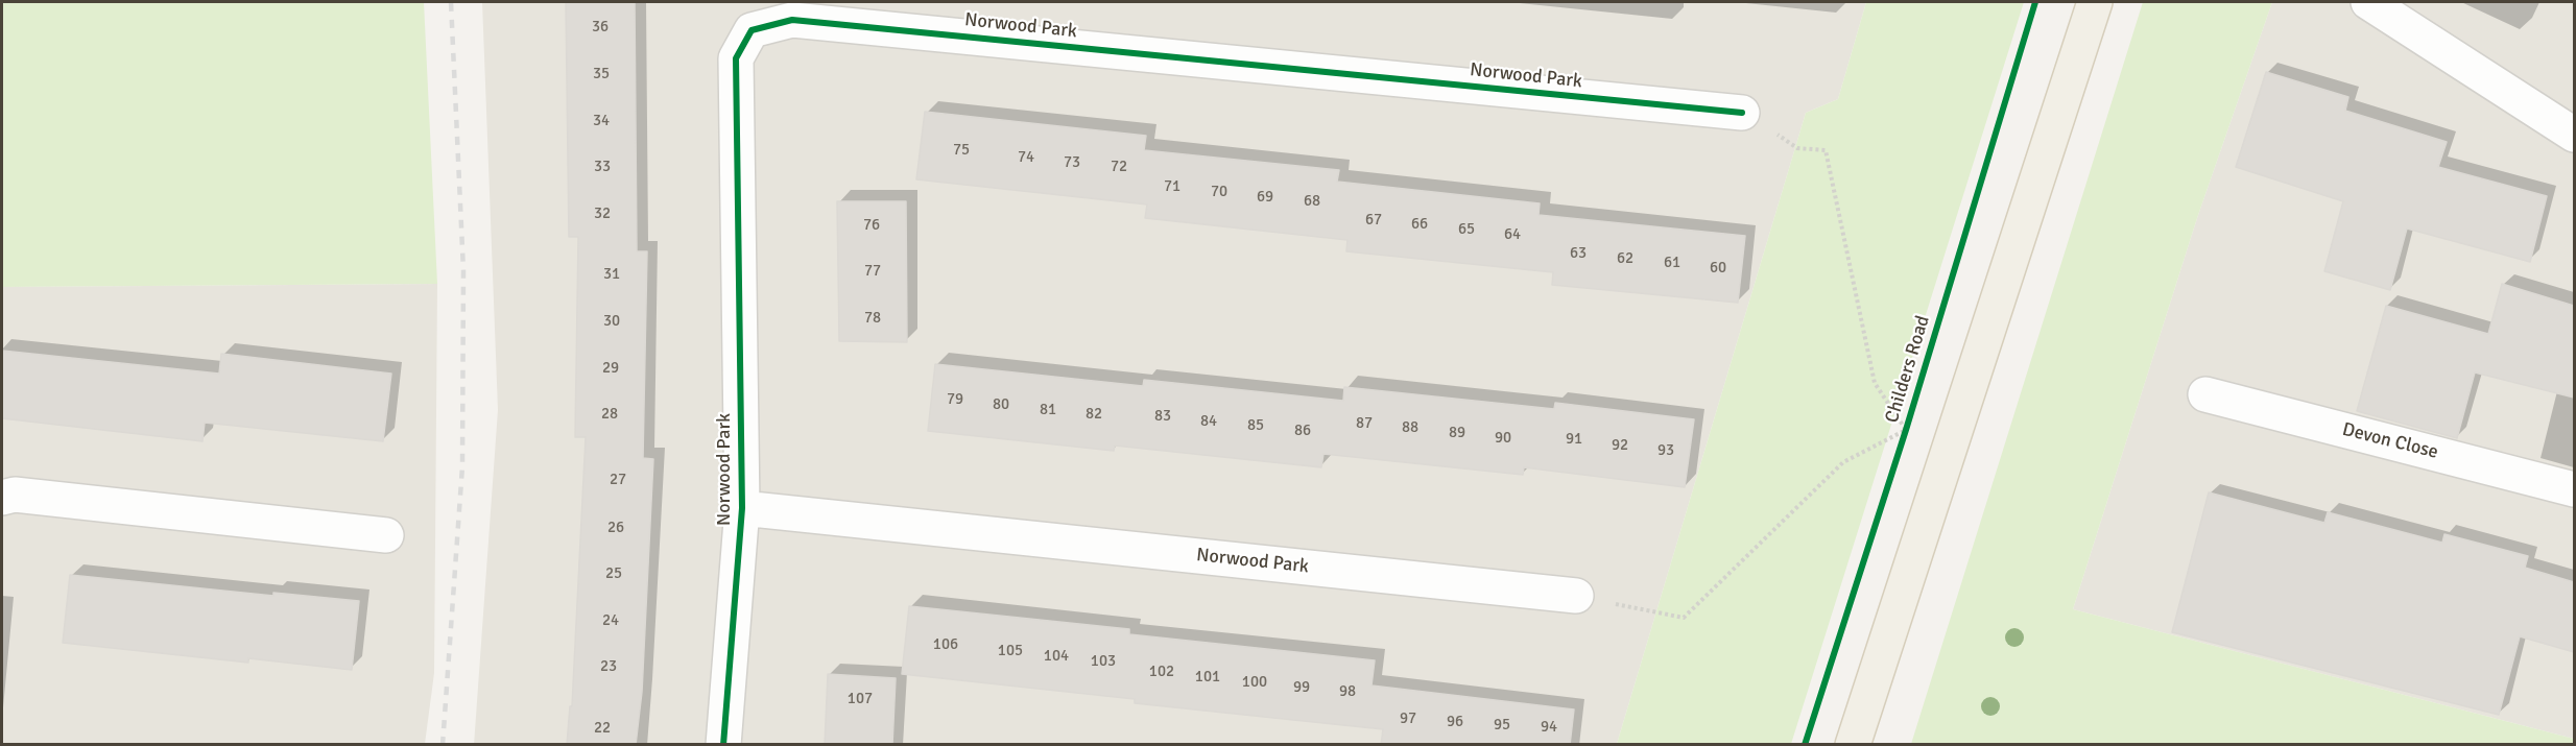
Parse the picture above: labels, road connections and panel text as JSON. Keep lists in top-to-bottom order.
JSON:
{
  "streets": {
    "street": ["Norwood Park", "Devon Close"],
    "cycle path": ["Childers Road"]
  },
  "house_numbers": [
    "36",
    "35",
    "34",
    "75",
    "74",
    "73",
    "33",
    "72",
    "71",
    "70",
    "69",
    "68",
    "32",
    "67",
    "66",
    "76",
    "65",
    "64",
    "63",
    "62",
    "61",
    "60",
    "77",
    "31",
    "78",
    "30",
    "29",
    "79",
    "80",
    "81",
    "28",
    "82",
    "83",
    "84",
    "87",
    "85",
    "88",
    "86",
    "89",
    "90",
    "91",
    "92",
    "93",
    "27",
    "26",
    "25",
    "24",
    "106",
    "105",
    "104",
    "103",
    "23",
    "102",
    "101",
    "100",
    "99",
    "98",
    "107",
    "97",
    "96",
    "95",
    "94",
    "22"
  ]
}
